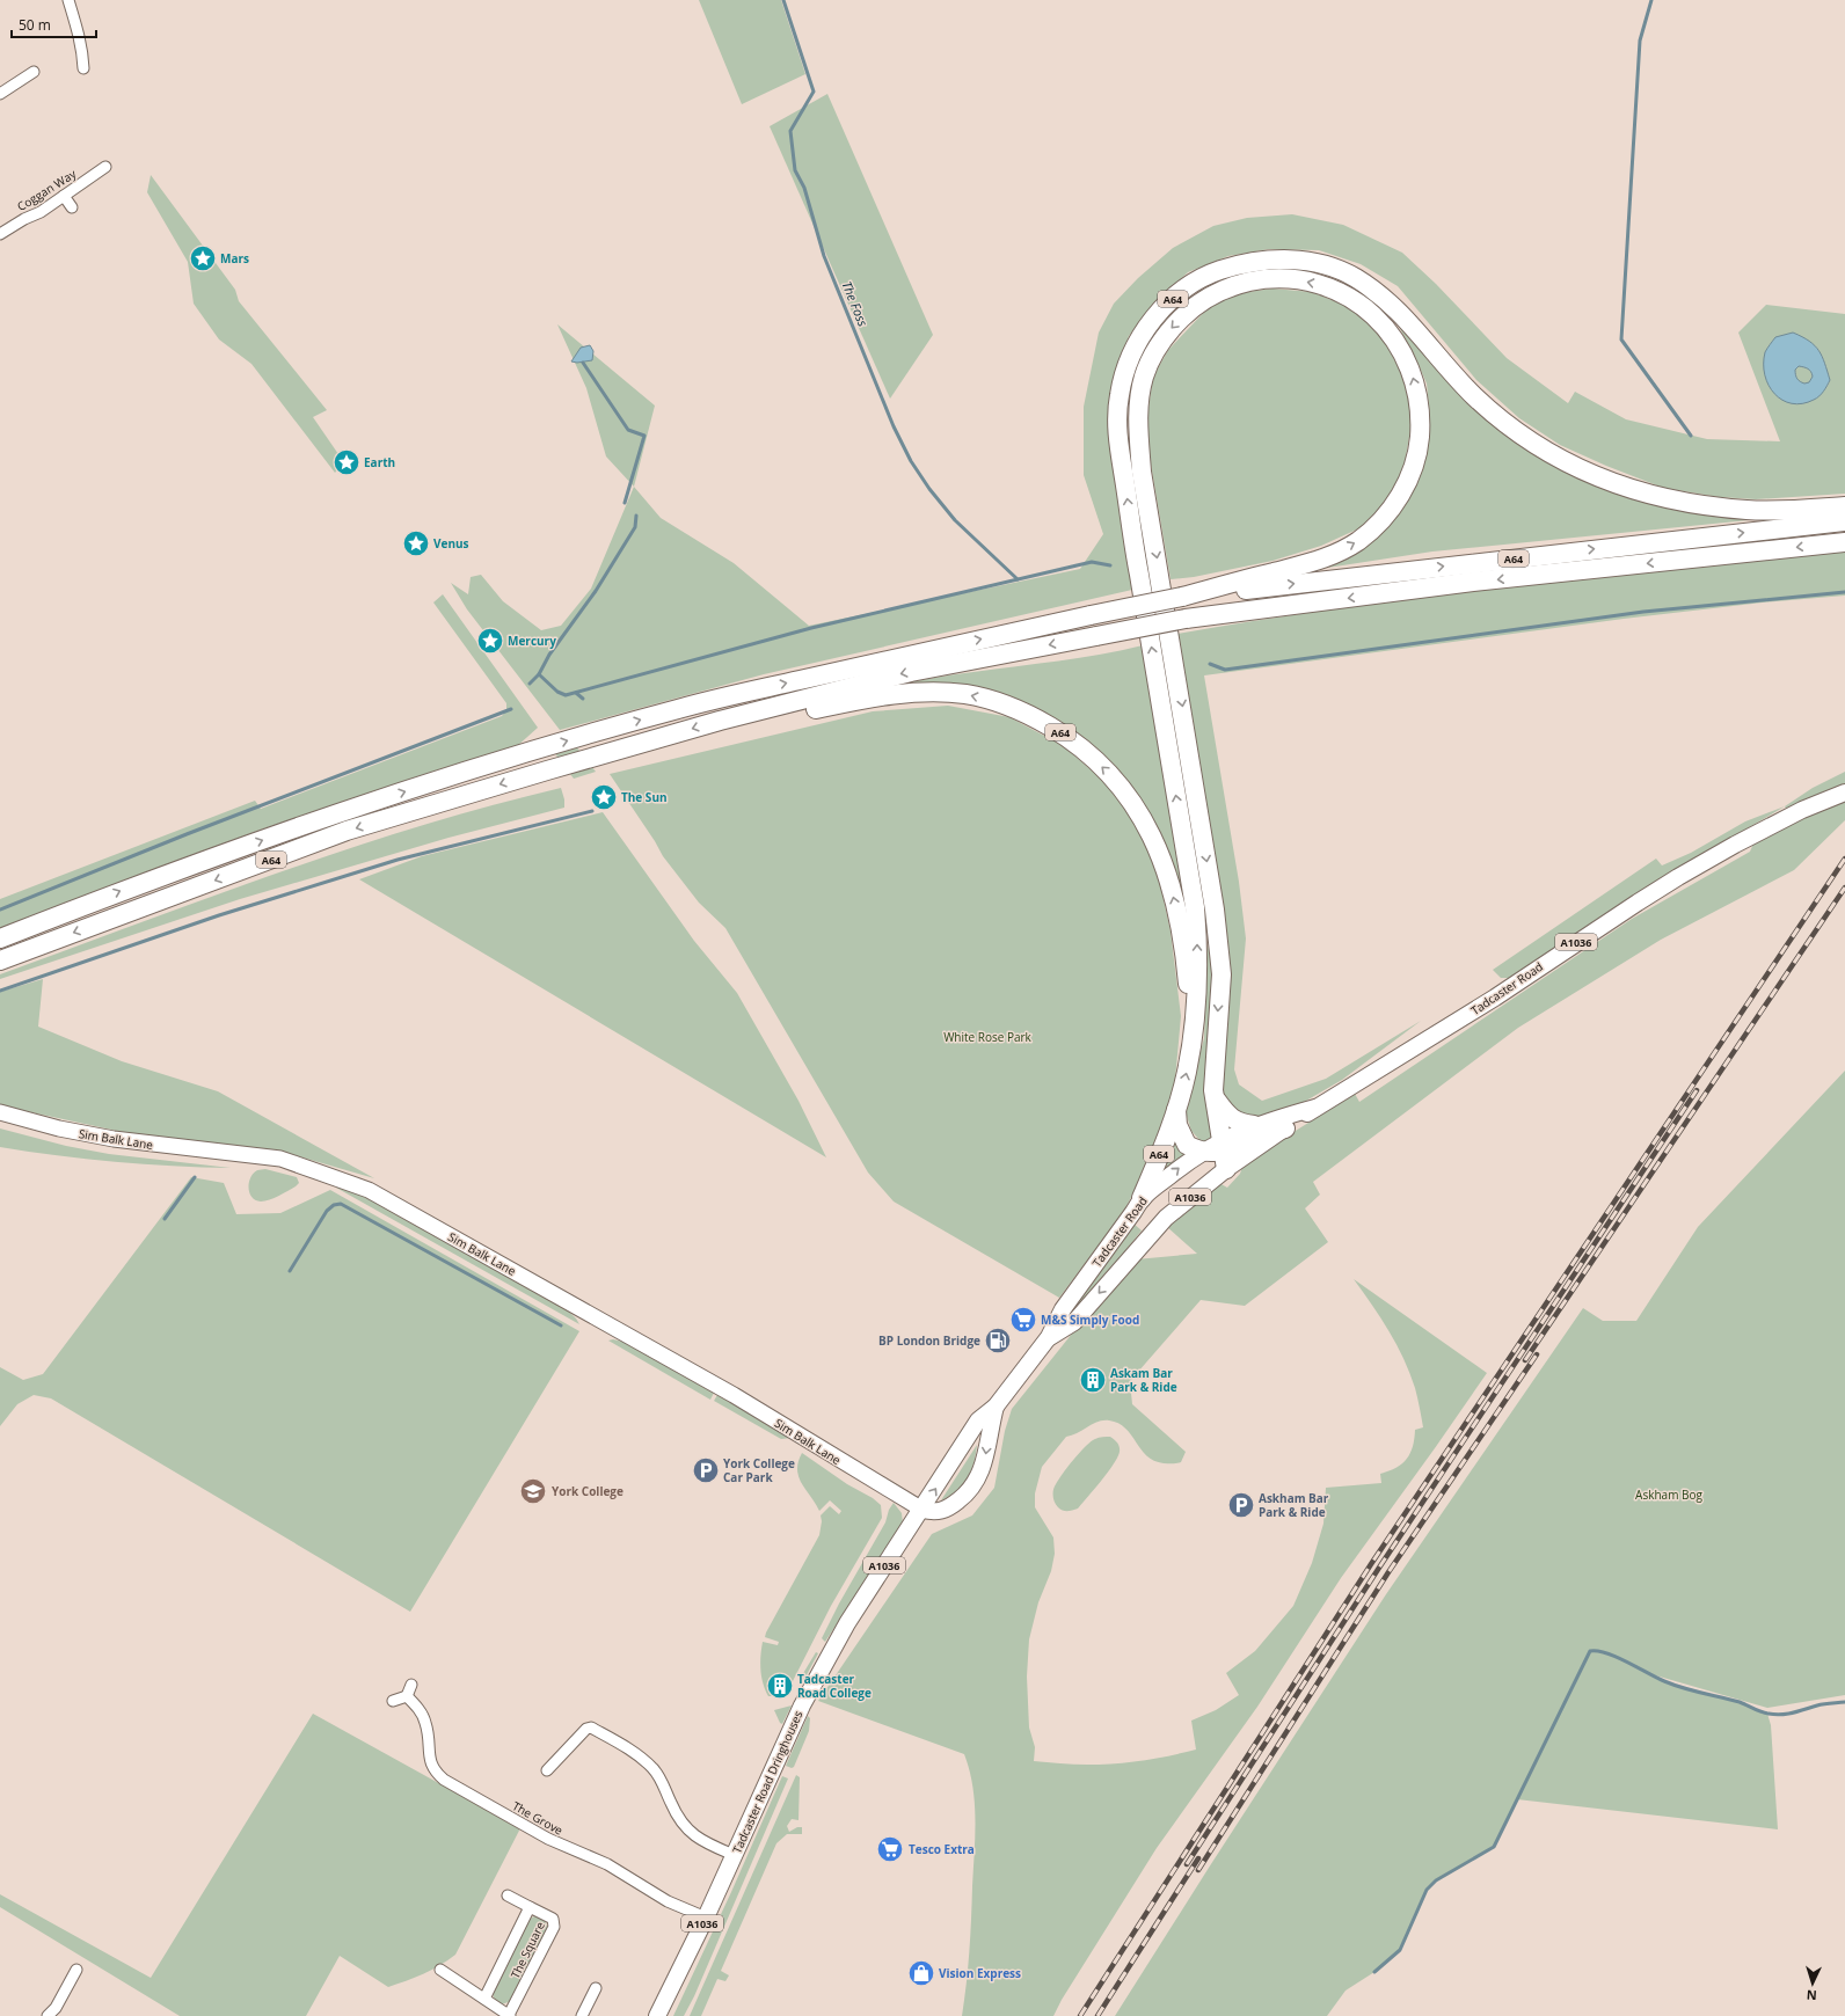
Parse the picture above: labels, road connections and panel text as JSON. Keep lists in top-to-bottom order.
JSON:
{
  "streets": {
    "highway": ["A64"],
    "main road": ["A1036", "Tadcaster Road", "Tadcaster Road Dringhouses"],
    "street": [
      "Coggan Way",
      "Sim Balk Lane",
      "The Grove",
      "The Square"
    ]
  },
  "crossings": [
    ["A64", "Tadcaster Road"],
    ["Tadcaster Road", "Sim Balk Lane"],
    ["Tadcaster Road", "Tadcaster Road Dringhouses"],
    ["Sim Balk Lane", "Tadcaster Road Dringhouses"],
    ["Tadcaster Road Dringhouses", "The Grove"]
  ],
  "water": ["The Foss"],
  "parks": ["White Rose Park", "Askham Bog"],
  "places": {
    "place": [
      "Mars",
      "Earth",
      "Venus",
      "Mercury",
      "The Sun"
    ],
    "supermarket": ["M&S Simply Food", "Tesco Extra"],
    "fuel station": ["BP London Bridge"],
    "building": ["Askam Bar Park & Ride", "Tadcaster Road College"],
    "parking": ["York College Car Park", "Askham Bar Park & Ride"],
    "school or university": ["York College"],
    "shop": ["Vision Express"]
  },
  "scale_bar": "50 m",
  "north": "bottom"
}
